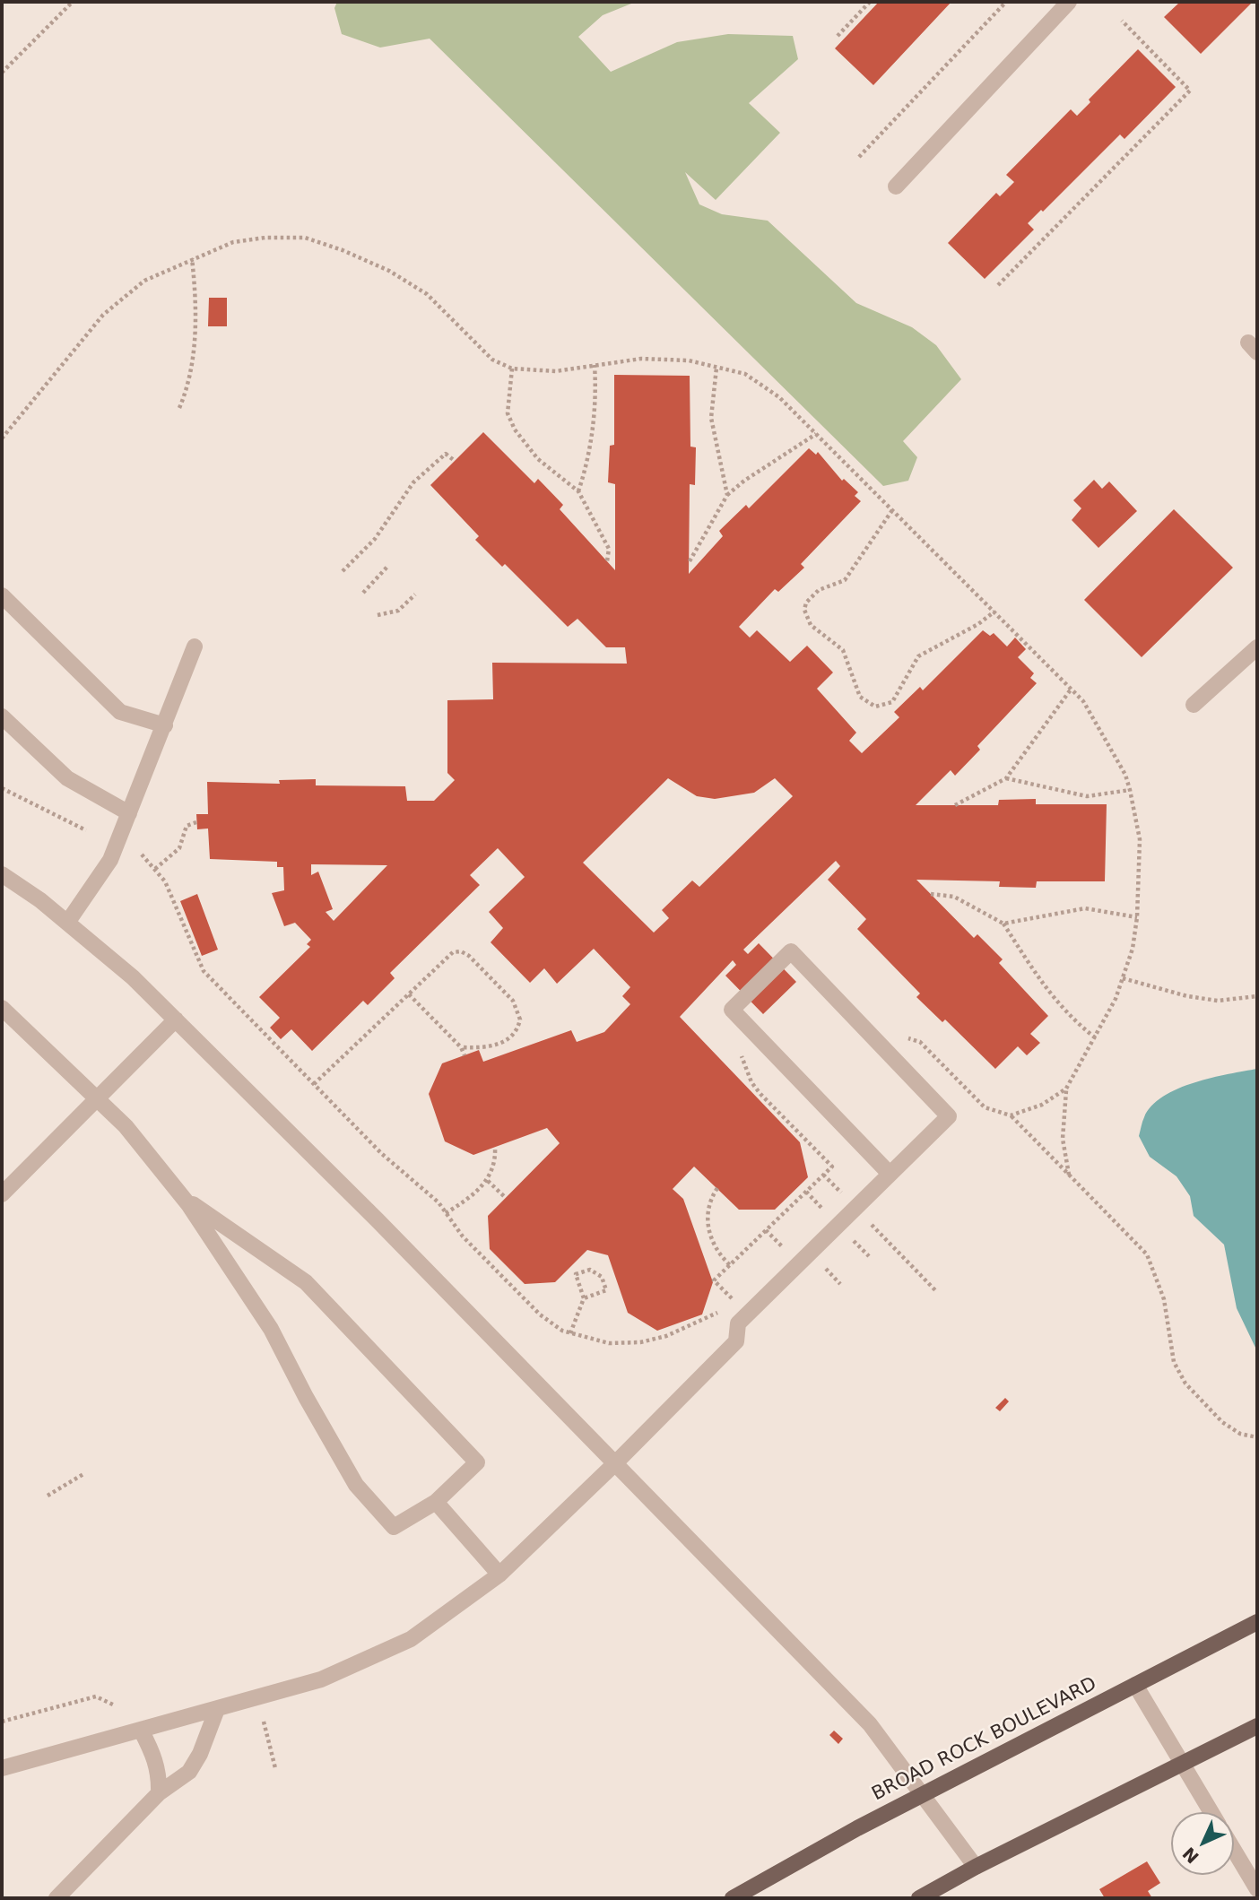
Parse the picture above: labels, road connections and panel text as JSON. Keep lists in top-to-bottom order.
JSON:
{
  "streets": {
    "main road": ["BROAD ROCK BOULEVARD"]
  },
  "north": "bottom left"
}
